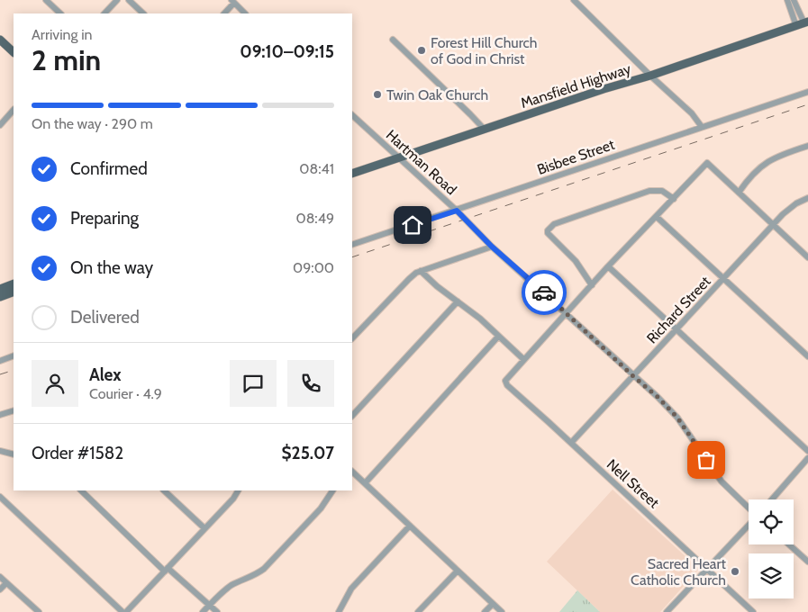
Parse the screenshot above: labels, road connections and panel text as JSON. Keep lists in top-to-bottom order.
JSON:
{
  "streets": {
    "main road": ["Mansfield Highway"],
    "street": [
      "Bisbee Street",
      "Hartman Road",
      "Richard Street",
      "Nell Street"
    ]
  },
  "crossings": [
    ["Mansfield Highway", "Hartman Road"],
    ["Bisbee Street", "Hartman Road"],
    ["Hartman Road", "Richard Street"],
    ["Richard Street", "Nell Street"]
  ],
  "places": ["Forest Hill Church of God in Christ", "Twin Oak Church", "Sacred Heart Catholic Church"],
  "page": {
    "heading": ["2 min", "Arriving in", "09:10–09:15"],
    "panel": [
      "Alex",
      "Courier · 4.9",
      "Order #1582",
      "$25.07"
    ],
    "bar": "On the way · 290 m",
    "list": [
      ["Confirmed", "08:41"],
      ["Preparing", "08:49"],
      ["On the way", "09:00"],
      "Delivered"
    ]
  }
}
